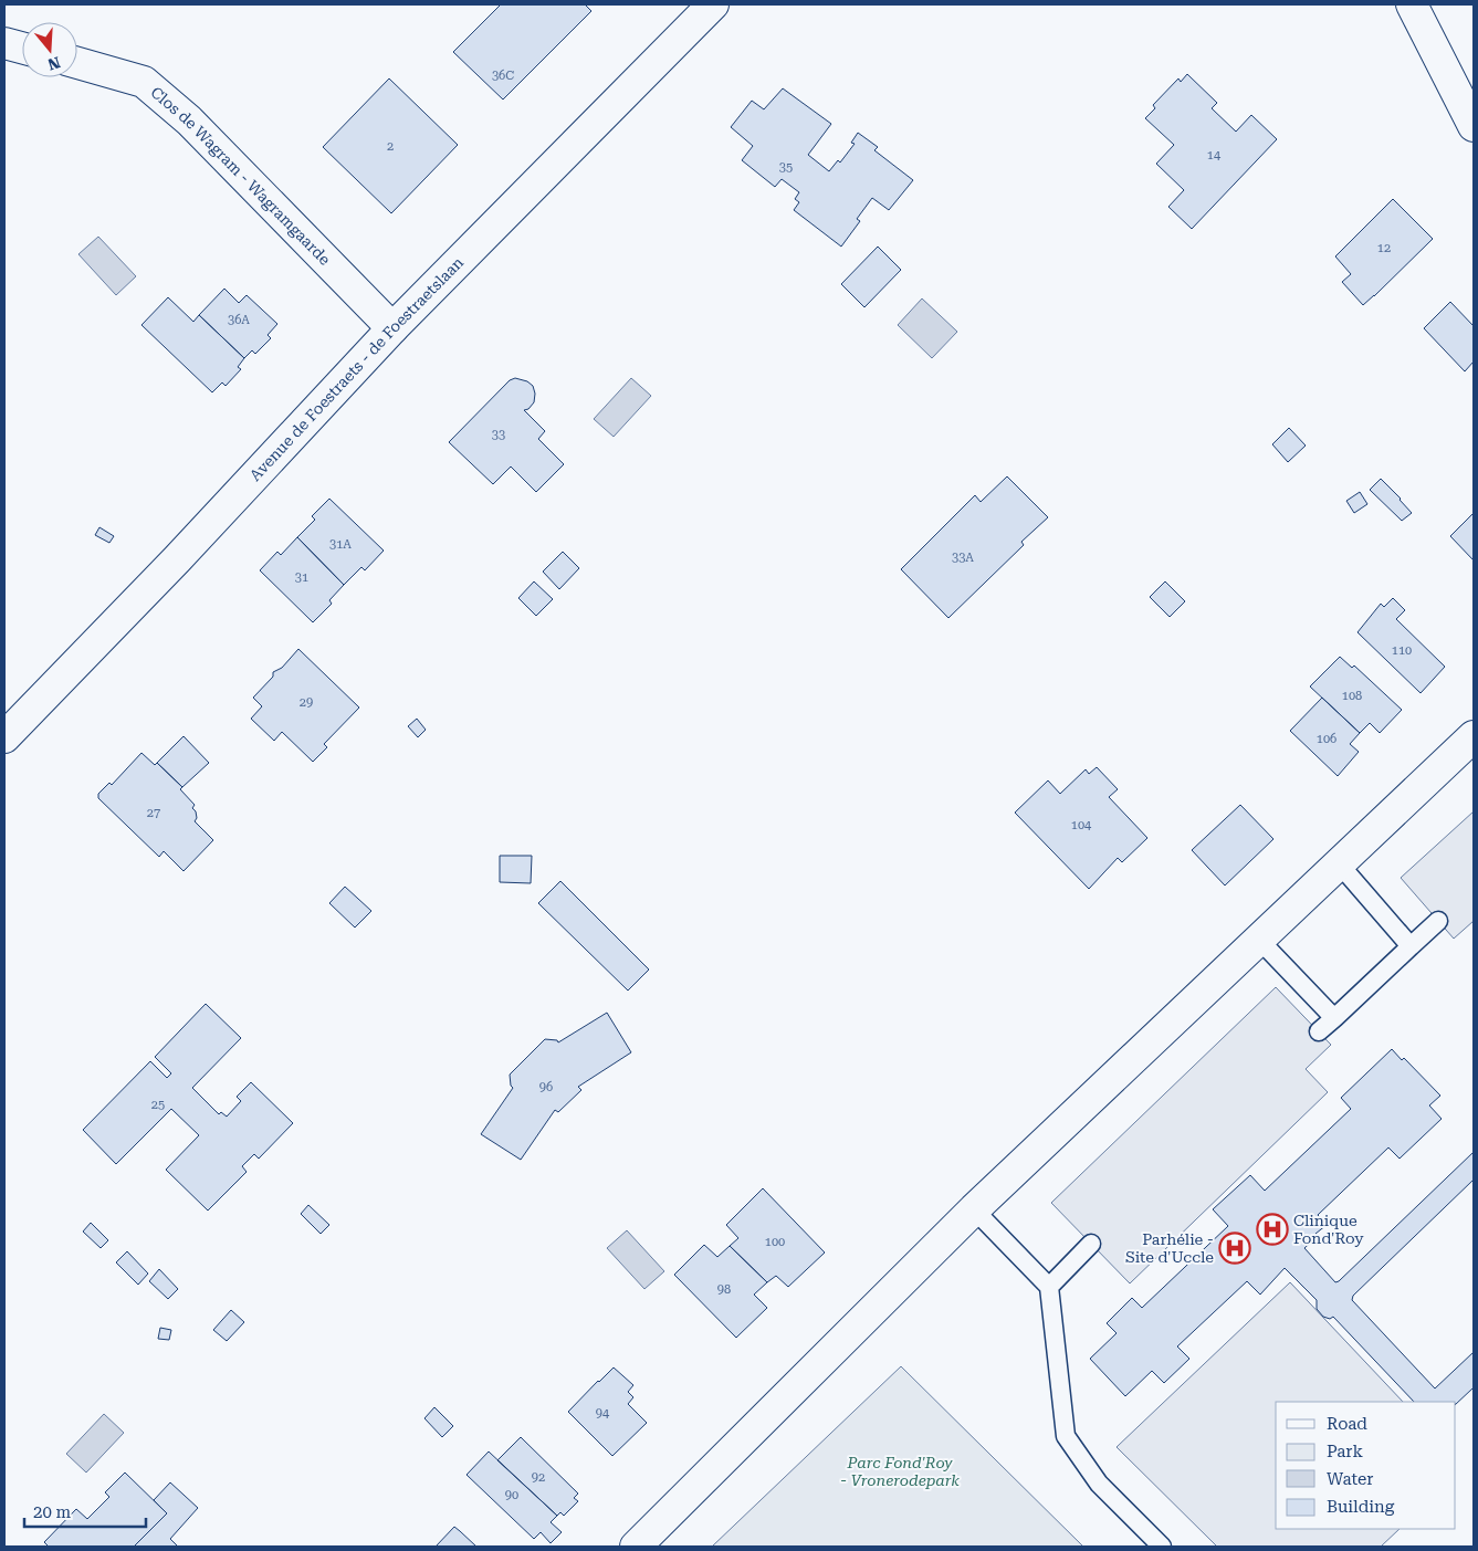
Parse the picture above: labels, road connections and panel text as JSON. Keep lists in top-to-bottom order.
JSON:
{
  "streets": {
    "street": ["Clos de Wagram - Wagramgaarde", "Avenue de Foestraets - de Foestraetslaan"]
  },
  "crossings": [
    ["Clos de Wagram - Wagramgaarde", "Avenue de Foestraets - de Foestraetslaan"]
  ],
  "parks": ["Parc Fond'Roy - Vronerodepark"],
  "places": {
    "hospital": ["Clinique Fond'Roy", "Parhélie - Site d'Uccle"]
  },
  "house_numbers": [
    "36C",
    "2",
    "14",
    "35",
    "12",
    "36A",
    "33",
    "31A",
    "33A",
    "31",
    "110",
    "108",
    "29",
    "106",
    "27",
    "104",
    "96",
    "25",
    "100",
    "98",
    "94",
    "92",
    "90"
  ],
  "legend": [
    "Road",
    "Park",
    "Water",
    "Building"
  ],
  "scale_bar": "20 m",
  "north": "bottom"
}
